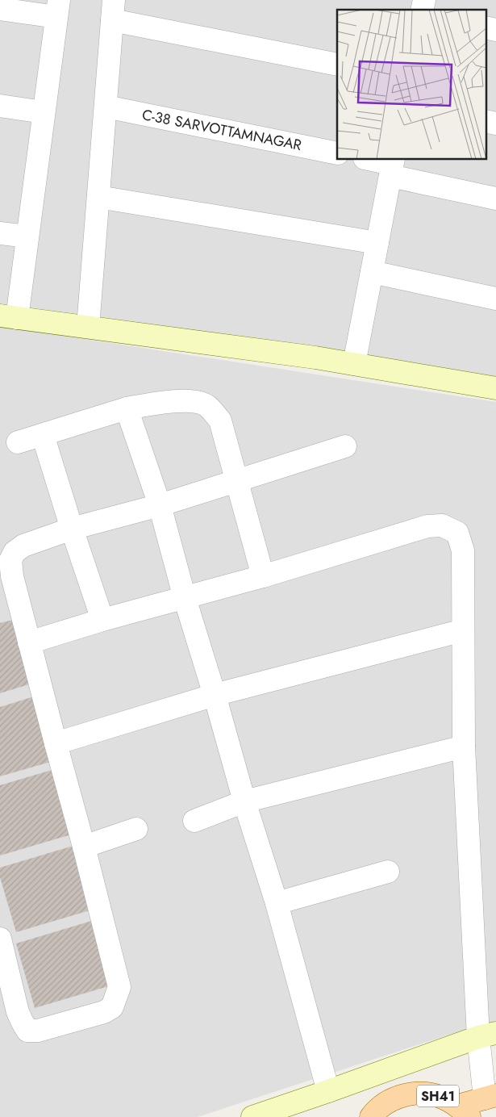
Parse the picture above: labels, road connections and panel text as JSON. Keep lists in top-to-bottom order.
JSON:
{
  "streets": {
    "main road": ["SH41"],
    "street": ["C-38 SARVOTTAMNAGAR"]
  }
}
